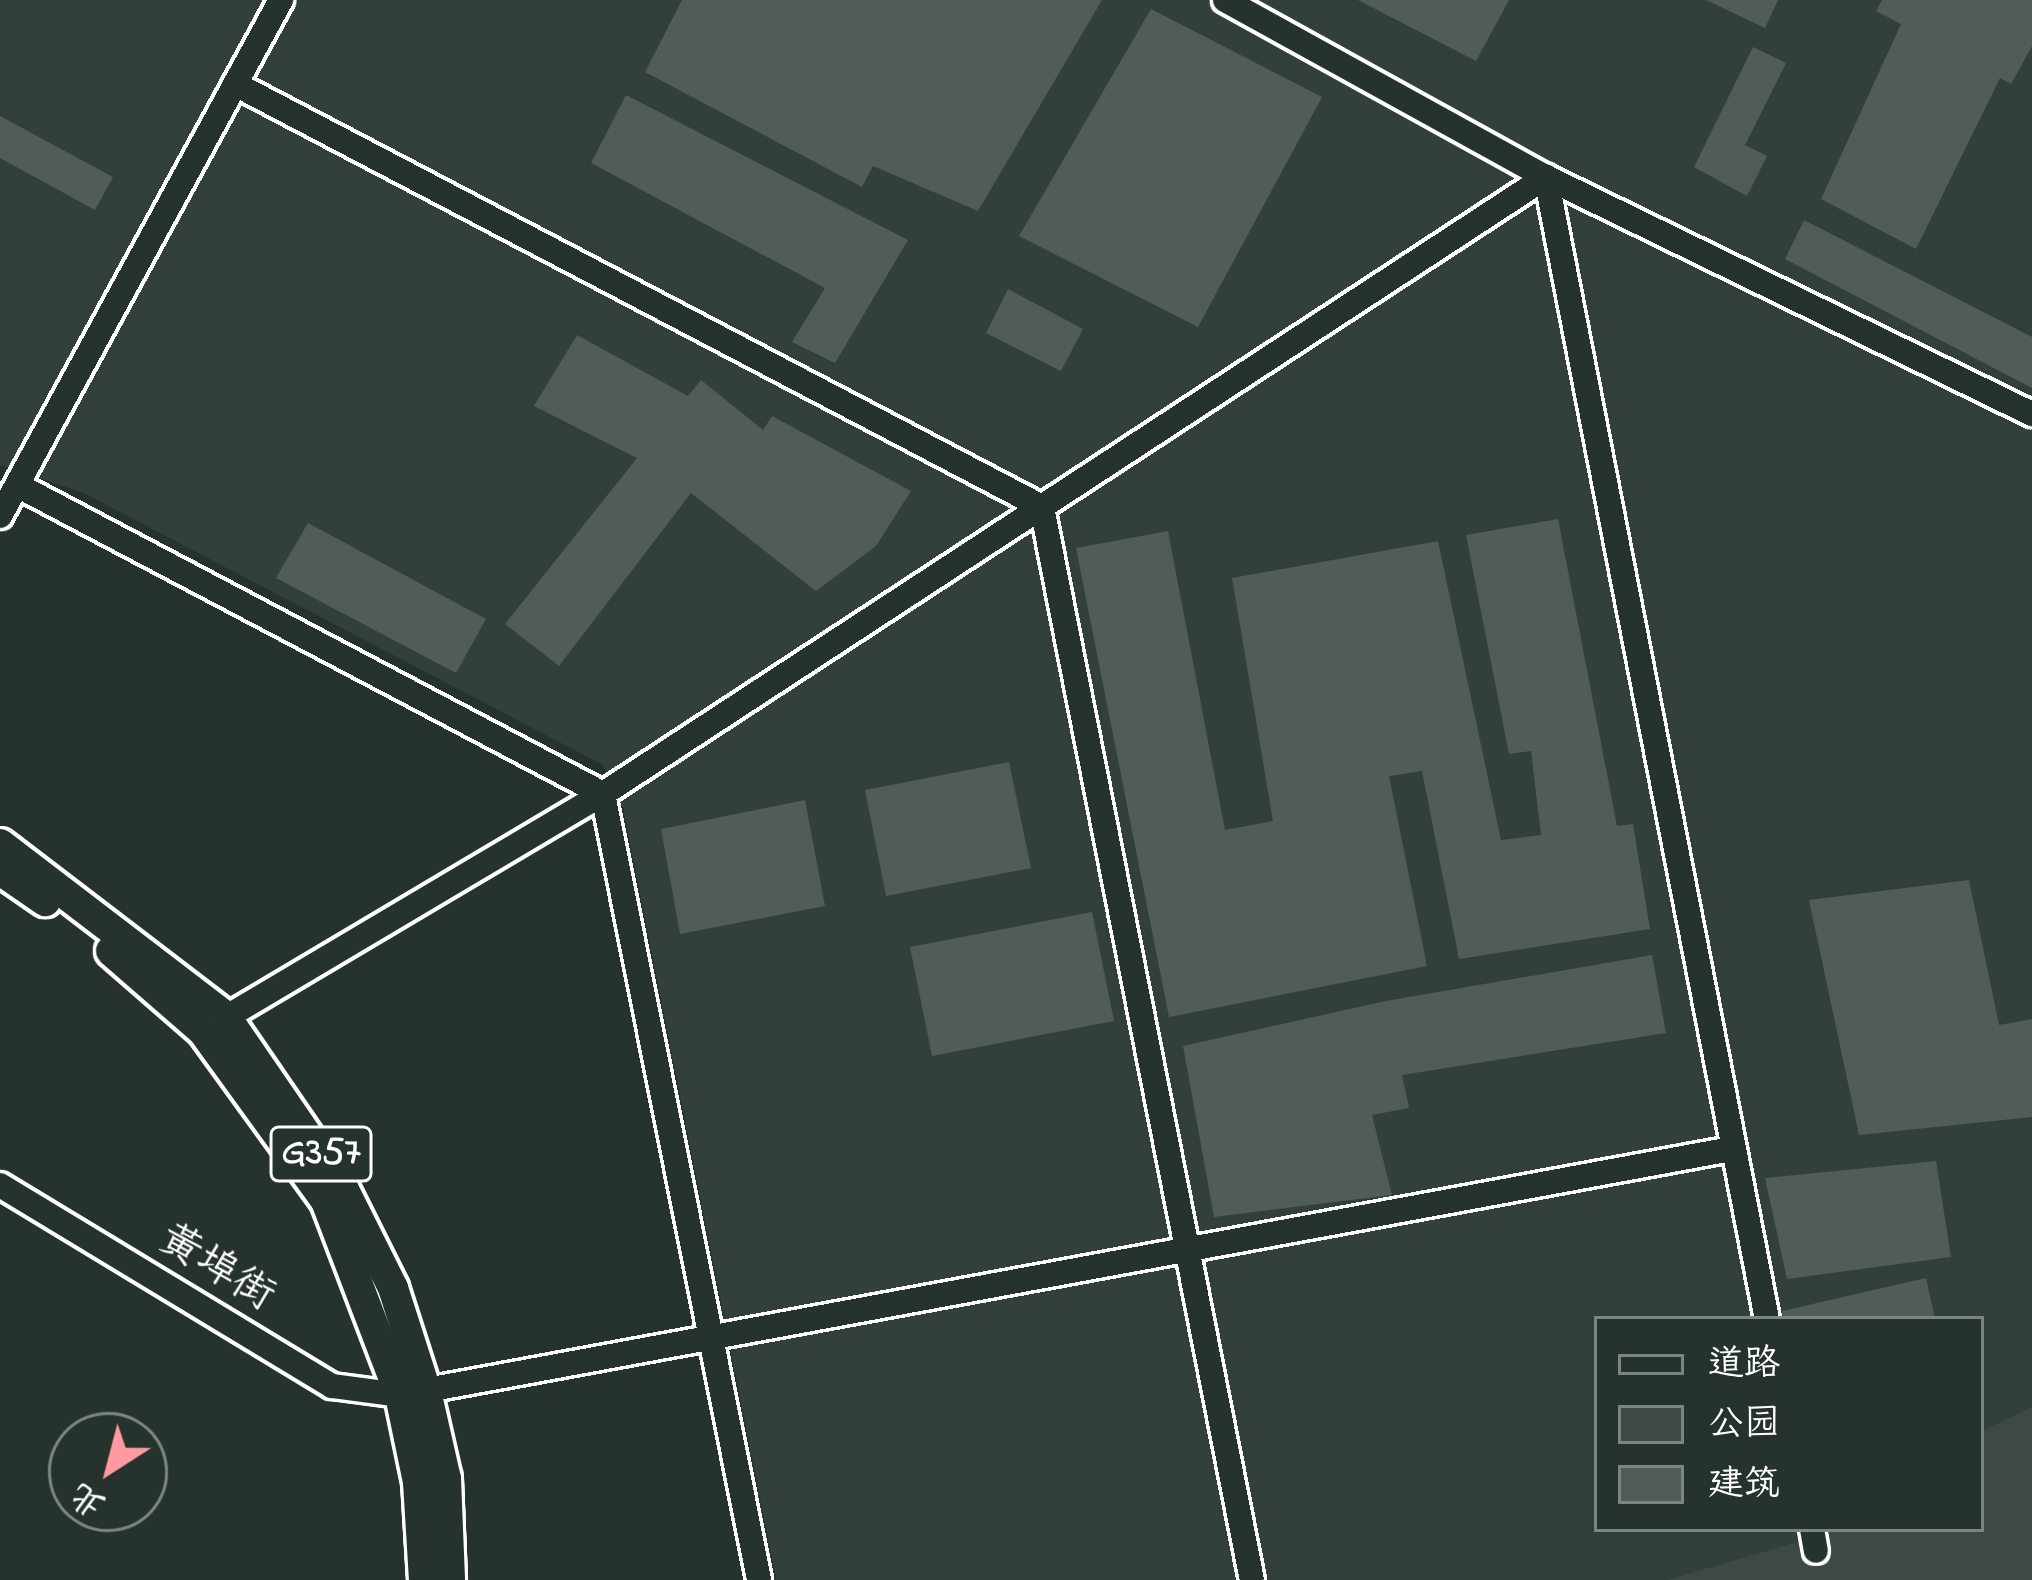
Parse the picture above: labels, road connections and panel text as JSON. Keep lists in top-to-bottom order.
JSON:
{
  "streets": {
    "highway": ["G357"],
    "street": ["黄埠街"]
  },
  "crossings": [
    ["G357", "黄埠街"]
  ],
  "legend": ["道路", "公园", "建筑"],
  "north": "bottom left"
}
